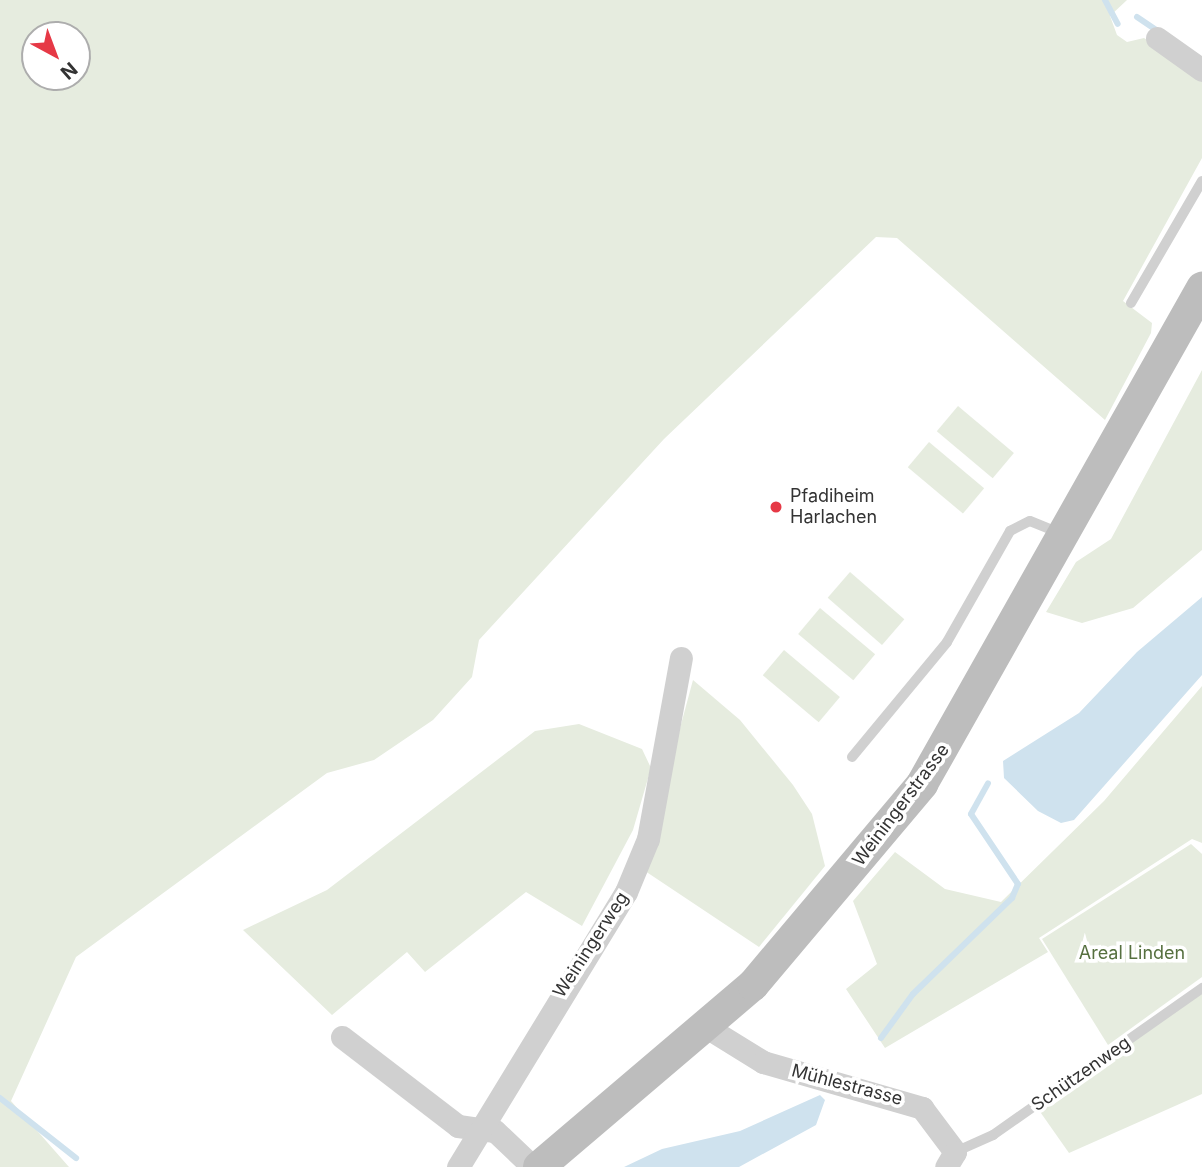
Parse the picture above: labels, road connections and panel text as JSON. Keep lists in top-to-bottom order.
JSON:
{
  "streets": {
    "street": ["Weiningerstrasse", "Weiningerweg", "Mühlestrasse"],
    "lane": ["Schützenweg"]
  },
  "crossings": [
    ["Weiningerstrasse", "Mühlestrasse"],
    ["Schützenweg", "Mühlestrasse"]
  ],
  "parks": ["Areal Linden"],
  "places": ["Pfadiheim Harlachen"],
  "north": "bottom right"
}
